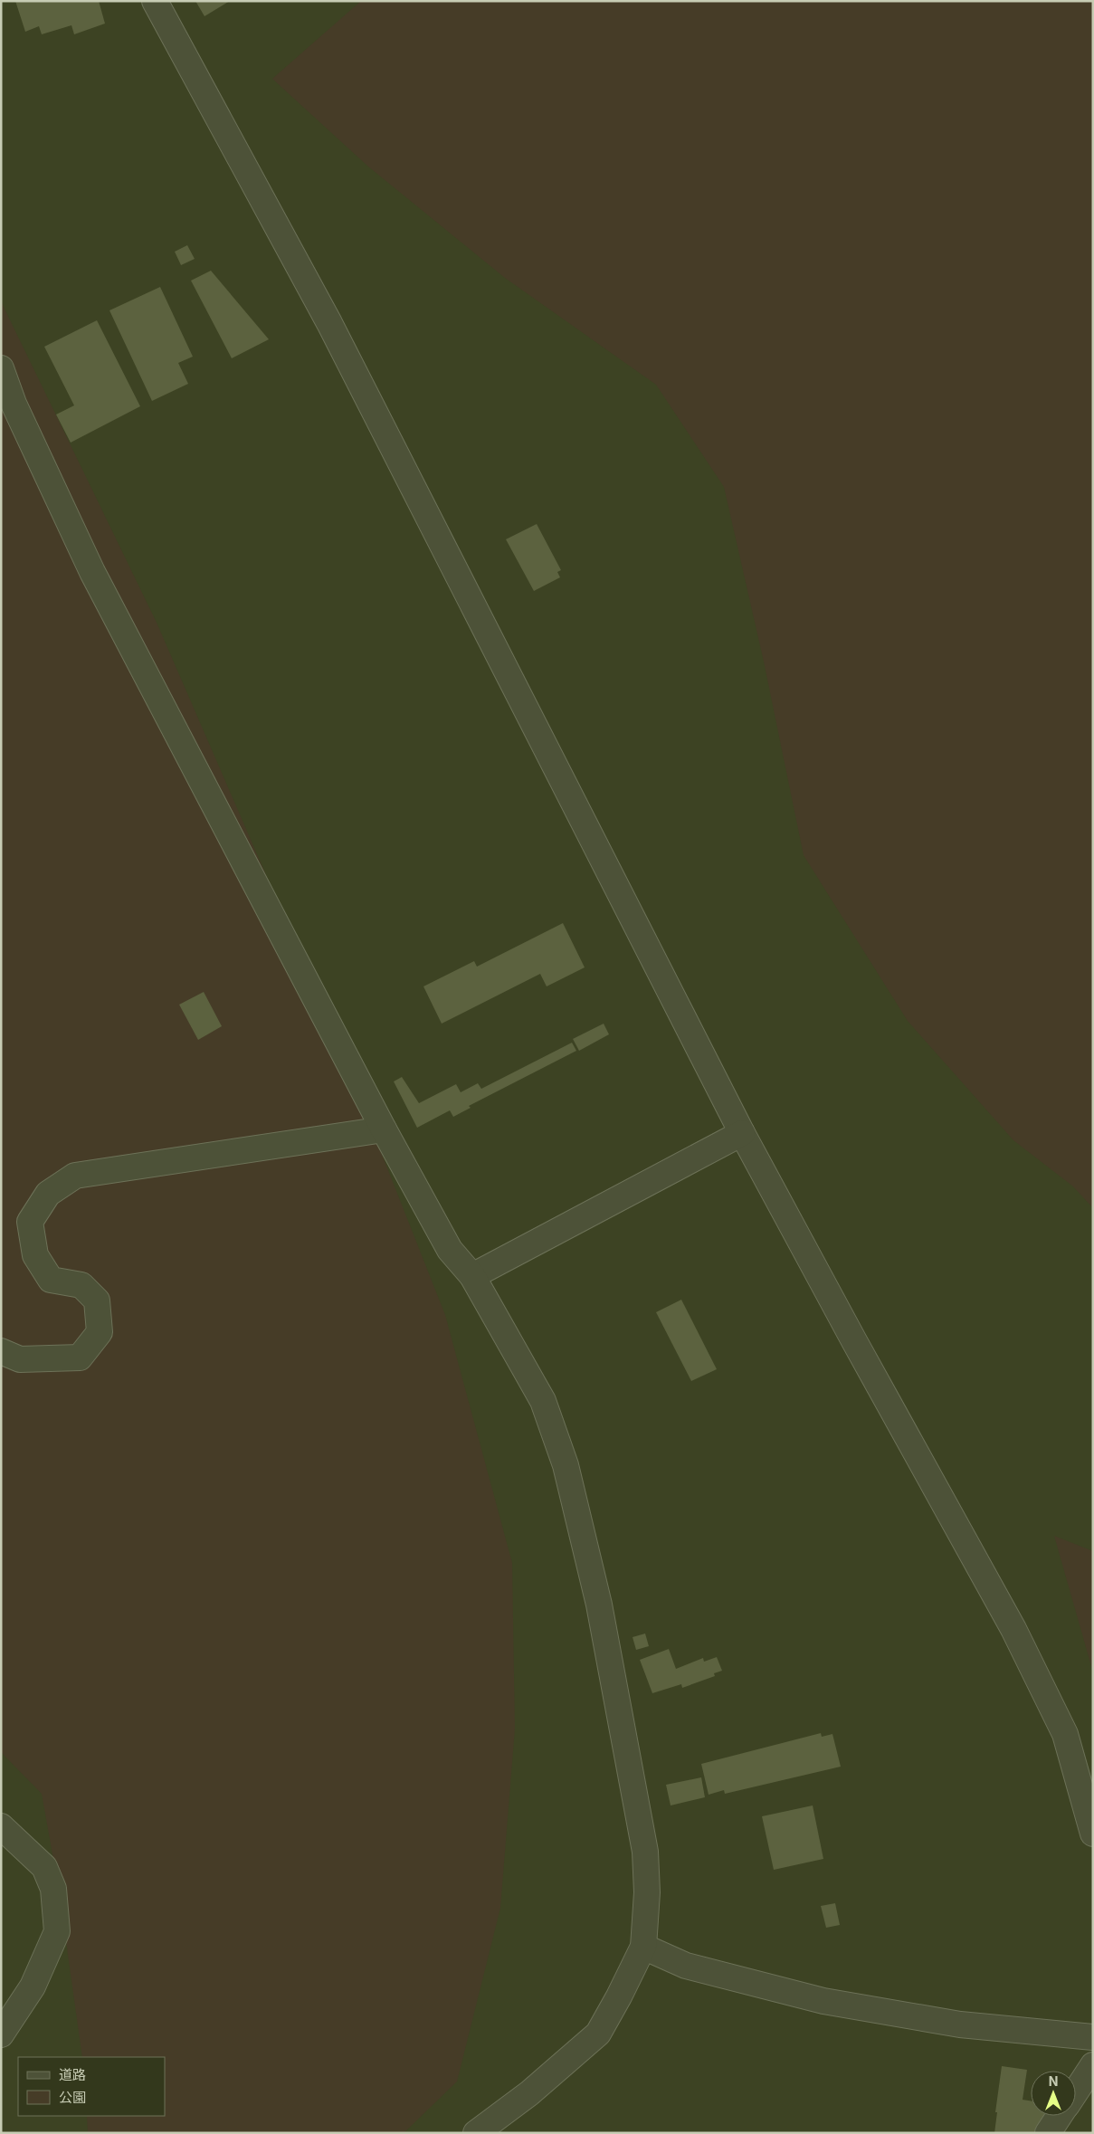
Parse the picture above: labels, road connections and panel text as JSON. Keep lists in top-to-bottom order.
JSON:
{
  "legend": ["道路", "公園"],
  "north": "top"
}
